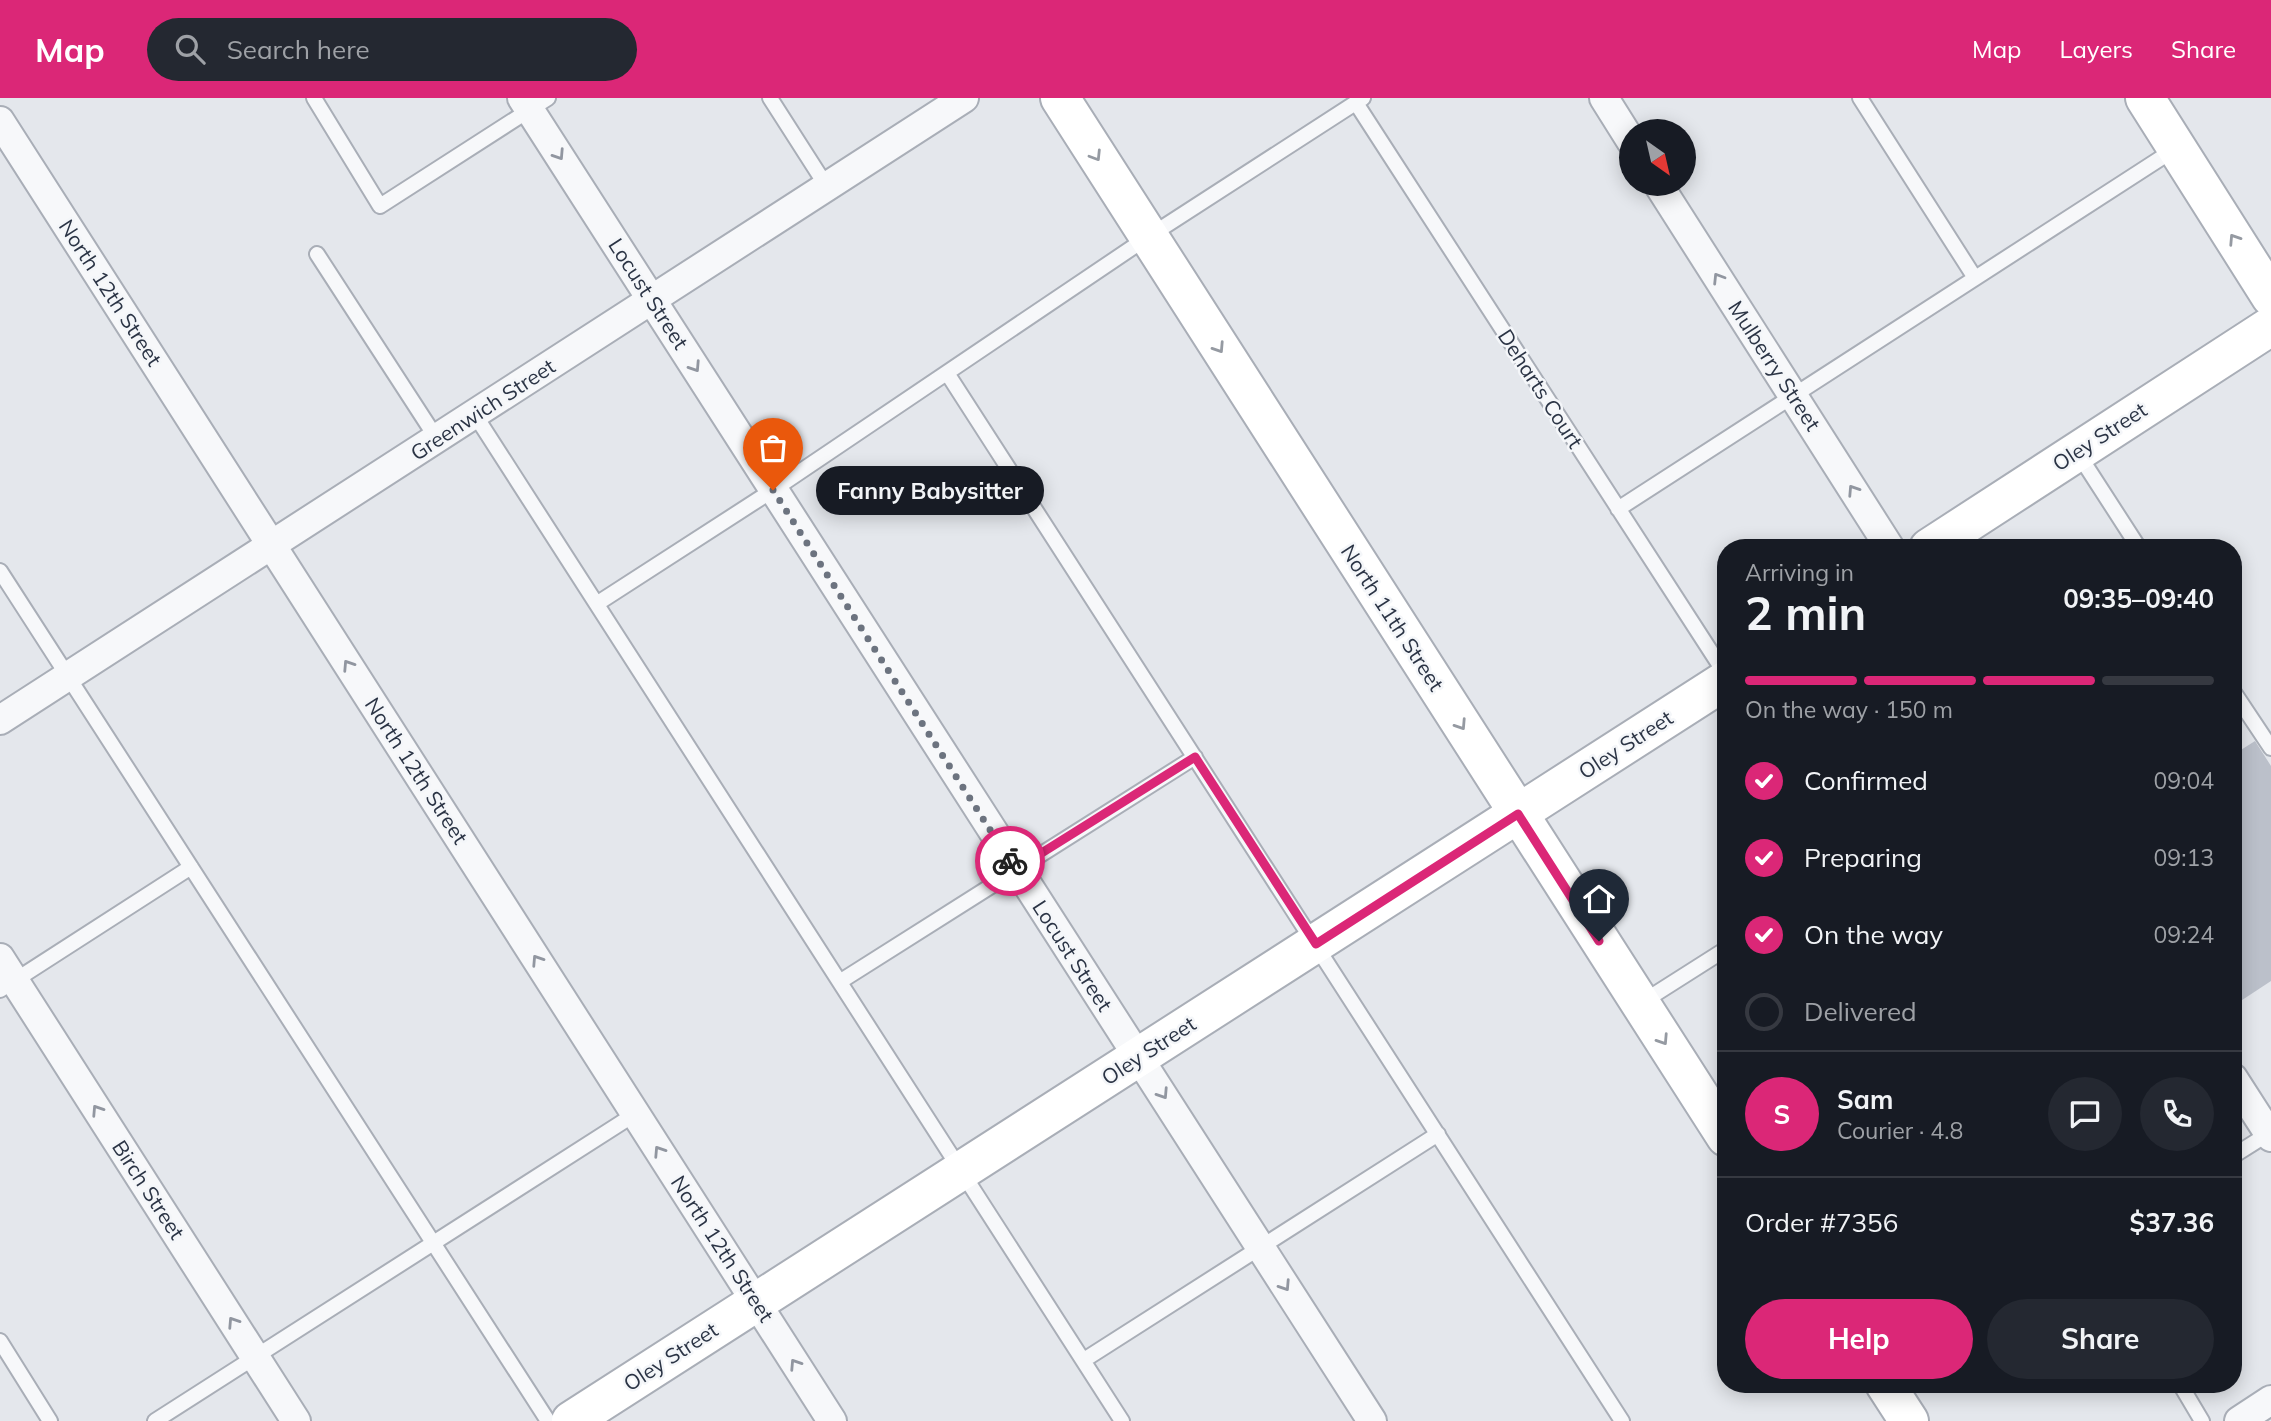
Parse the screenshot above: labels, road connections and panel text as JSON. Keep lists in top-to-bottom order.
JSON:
{
  "streets": {
    "street": [
      "North 12th Street",
      "Locust Street",
      "Mulberry Street",
      "Greenwich Street",
      "Oley Street",
      "North 11th Street",
      "Birch Street"
    ],
    "lane": ["Deharts Court"]
  },
  "crossings": [
    ["North 12th Street", "Greenwich Street"],
    ["North 12th Street", "Oley Street"],
    ["Locust Street", "Greenwich Street"],
    ["Locust Street", "Oley Street"],
    ["Oley Street", "North 11th Street"]
  ],
  "one_way": [
    "North 12th Street",
    "Locust Street",
    "Mulberry Street",
    "North 11th Street",
    "Birch Street"
  ],
  "places": ["Fanny Babysitter"],
  "north": "bottom right",
  "page": {
    "header": "Map",
    "search": "Search here",
    "nav": ["Map", "Layers", "Share"],
    "bubble": "Fanny Babysitter",
    "heading": ["2 min", "Arriving in", "09:35–09:40"],
    "panel": [
      "Sam",
      "Courier · 4.8",
      "Order #7356",
      "$37.36"
    ],
    "bar": "On the way · 150 m",
    "list": [
      ["Confirmed", "09:04"],
      ["Preparing", "09:13"],
      ["On the way", "09:24"],
      "Delivered"
    ],
    "round": "S",
    "buttons": ["Help", "Share"]
  }
}
